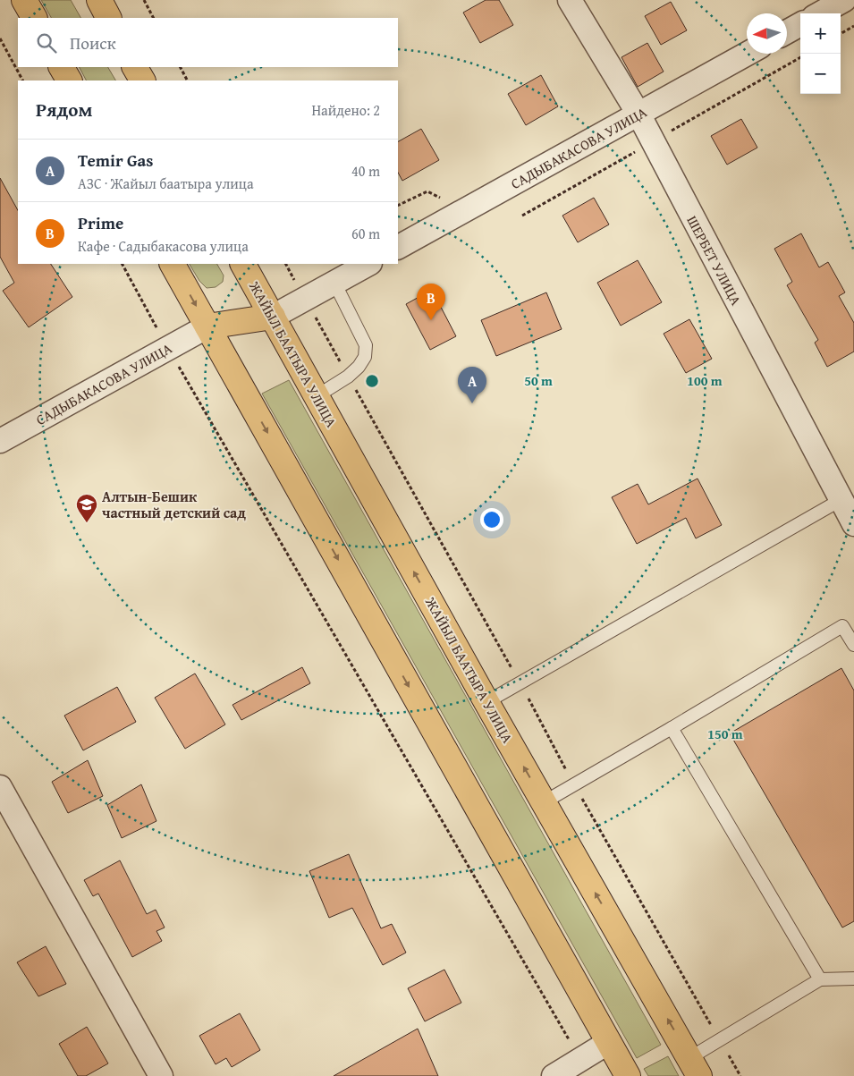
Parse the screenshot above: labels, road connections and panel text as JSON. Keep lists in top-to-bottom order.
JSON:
{
  "streets": {
    "main road": ["ЖАЙЫЛ БААТЫРА УЛИЦА"],
    "street": ["САДЫБАКАСОВА УЛИЦА", "ШЕРБЕТ УЛИЦА"]
  },
  "crossings": [
    ["САДЫБАКАСОВА УЛИЦА", "ШЕРБЕТ УЛИЦА"]
  ],
  "places": {
    "school or university": ["Алтын-Бешик частный детский сад"]
  },
  "north": "left",
  "page": {
    "map_buttons": ["+", "−"],
    "search": "Поиск",
    "heading": ["Рядом", "Найдено: 2"],
    "list": [
      {
        "mark": "A",
        "name": "Temir Gas",
        "note": "АЗС · Жайыл баатыра улица",
        "value": "40 m"
      },
      {
        "mark": "B",
        "name": "Prime",
        "note": "Кафе · Садыбакасова улица",
        "value": "60 m"
      }
    ],
    "pins": ["B", "A"]
  },
  "rings": ["50 m", "100 m", "150 m"]
}
